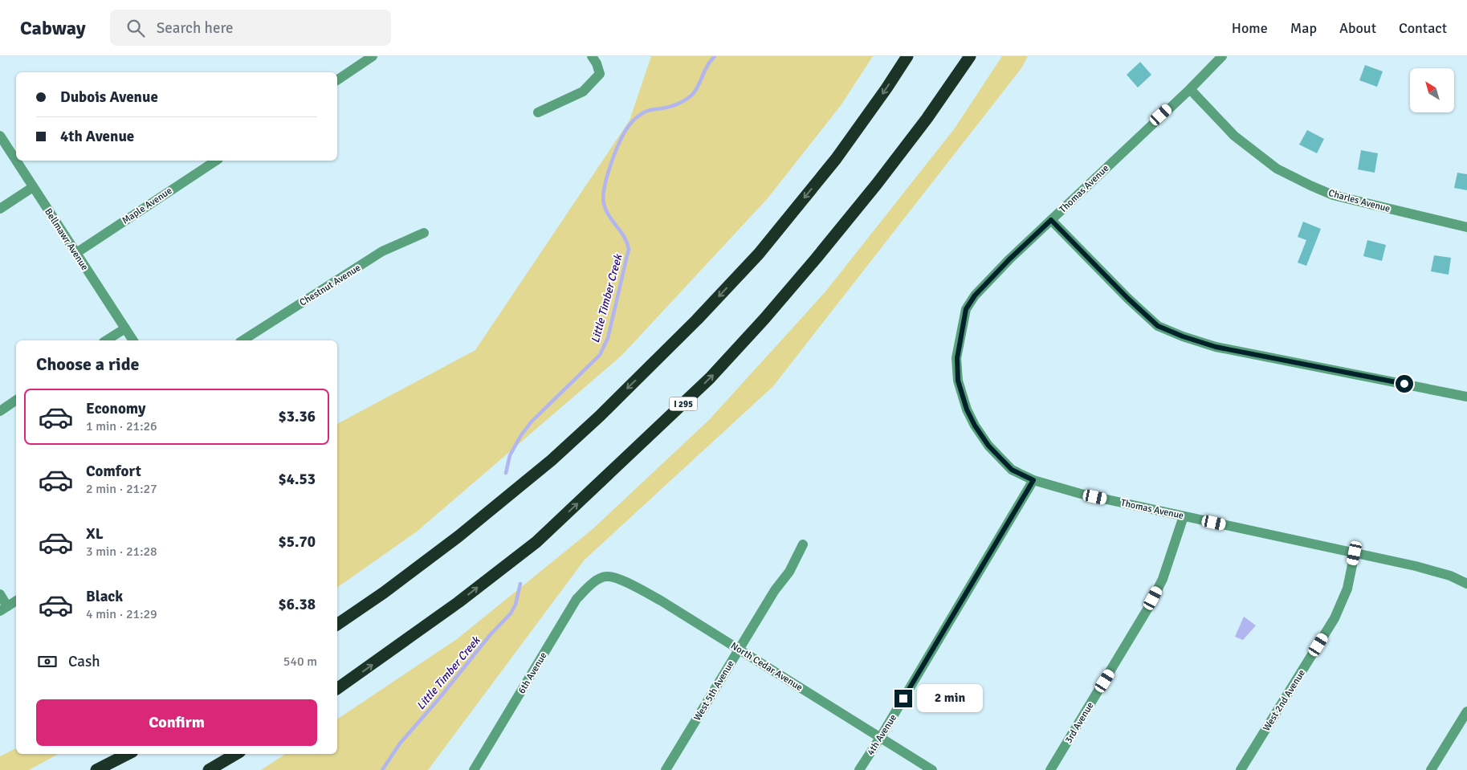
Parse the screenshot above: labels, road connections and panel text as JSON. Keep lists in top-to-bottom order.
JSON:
{
  "streets": {
    "highway": ["I 295"],
    "street": [
      "Thomas Avenue",
      "Charles Avenue",
      "Maple Avenue",
      "Bellmawr Avenue",
      "Chestnut Avenue",
      "North Cedar Avenue",
      "6th Avenue",
      "West 5th Avenue",
      "West 2nd Avenue",
      "3rd Avenue",
      "4th Avenue"
    ]
  },
  "crossings": [
    ["Thomas Avenue", "Charles Avenue"],
    ["Thomas Avenue", "West 2nd Avenue"],
    ["Thomas Avenue", "3rd Avenue"],
    ["Thomas Avenue", "4th Avenue"],
    ["Maple Avenue", "Bellmawr Avenue"],
    ["North Cedar Avenue", "6th Avenue"],
    ["North Cedar Avenue", "West 5th Avenue"],
    ["North Cedar Avenue", "4th Avenue"]
  ],
  "water": ["Little Timber Creek"],
  "north": "top left",
  "page": {
    "header": "Cabway",
    "search": "Search here",
    "nav": [
      "Home",
      "Map",
      "About",
      "Contact"
    ],
    "banner": ["Dubois Avenue", "4th Avenue"],
    "heading": "Choose a ride",
    "list": [
      {
        "name": "Economy",
        "note": "1 min · 21:26",
        "value": "$3.36"
      },
      {
        "name": "Comfort",
        "note": "2 min · 21:27",
        "value": "$4.53"
      },
      {
        "name": "XL",
        "note": "3 min · 21:28",
        "value": "$5.70"
      },
      {
        "name": "Black",
        "note": "4 min · 21:29",
        "value": "$6.38"
      }
    ],
    "pay": ["Cash", "540 m"],
    "bubble": "2 min",
    "buttons": "Confirm"
  }
}
